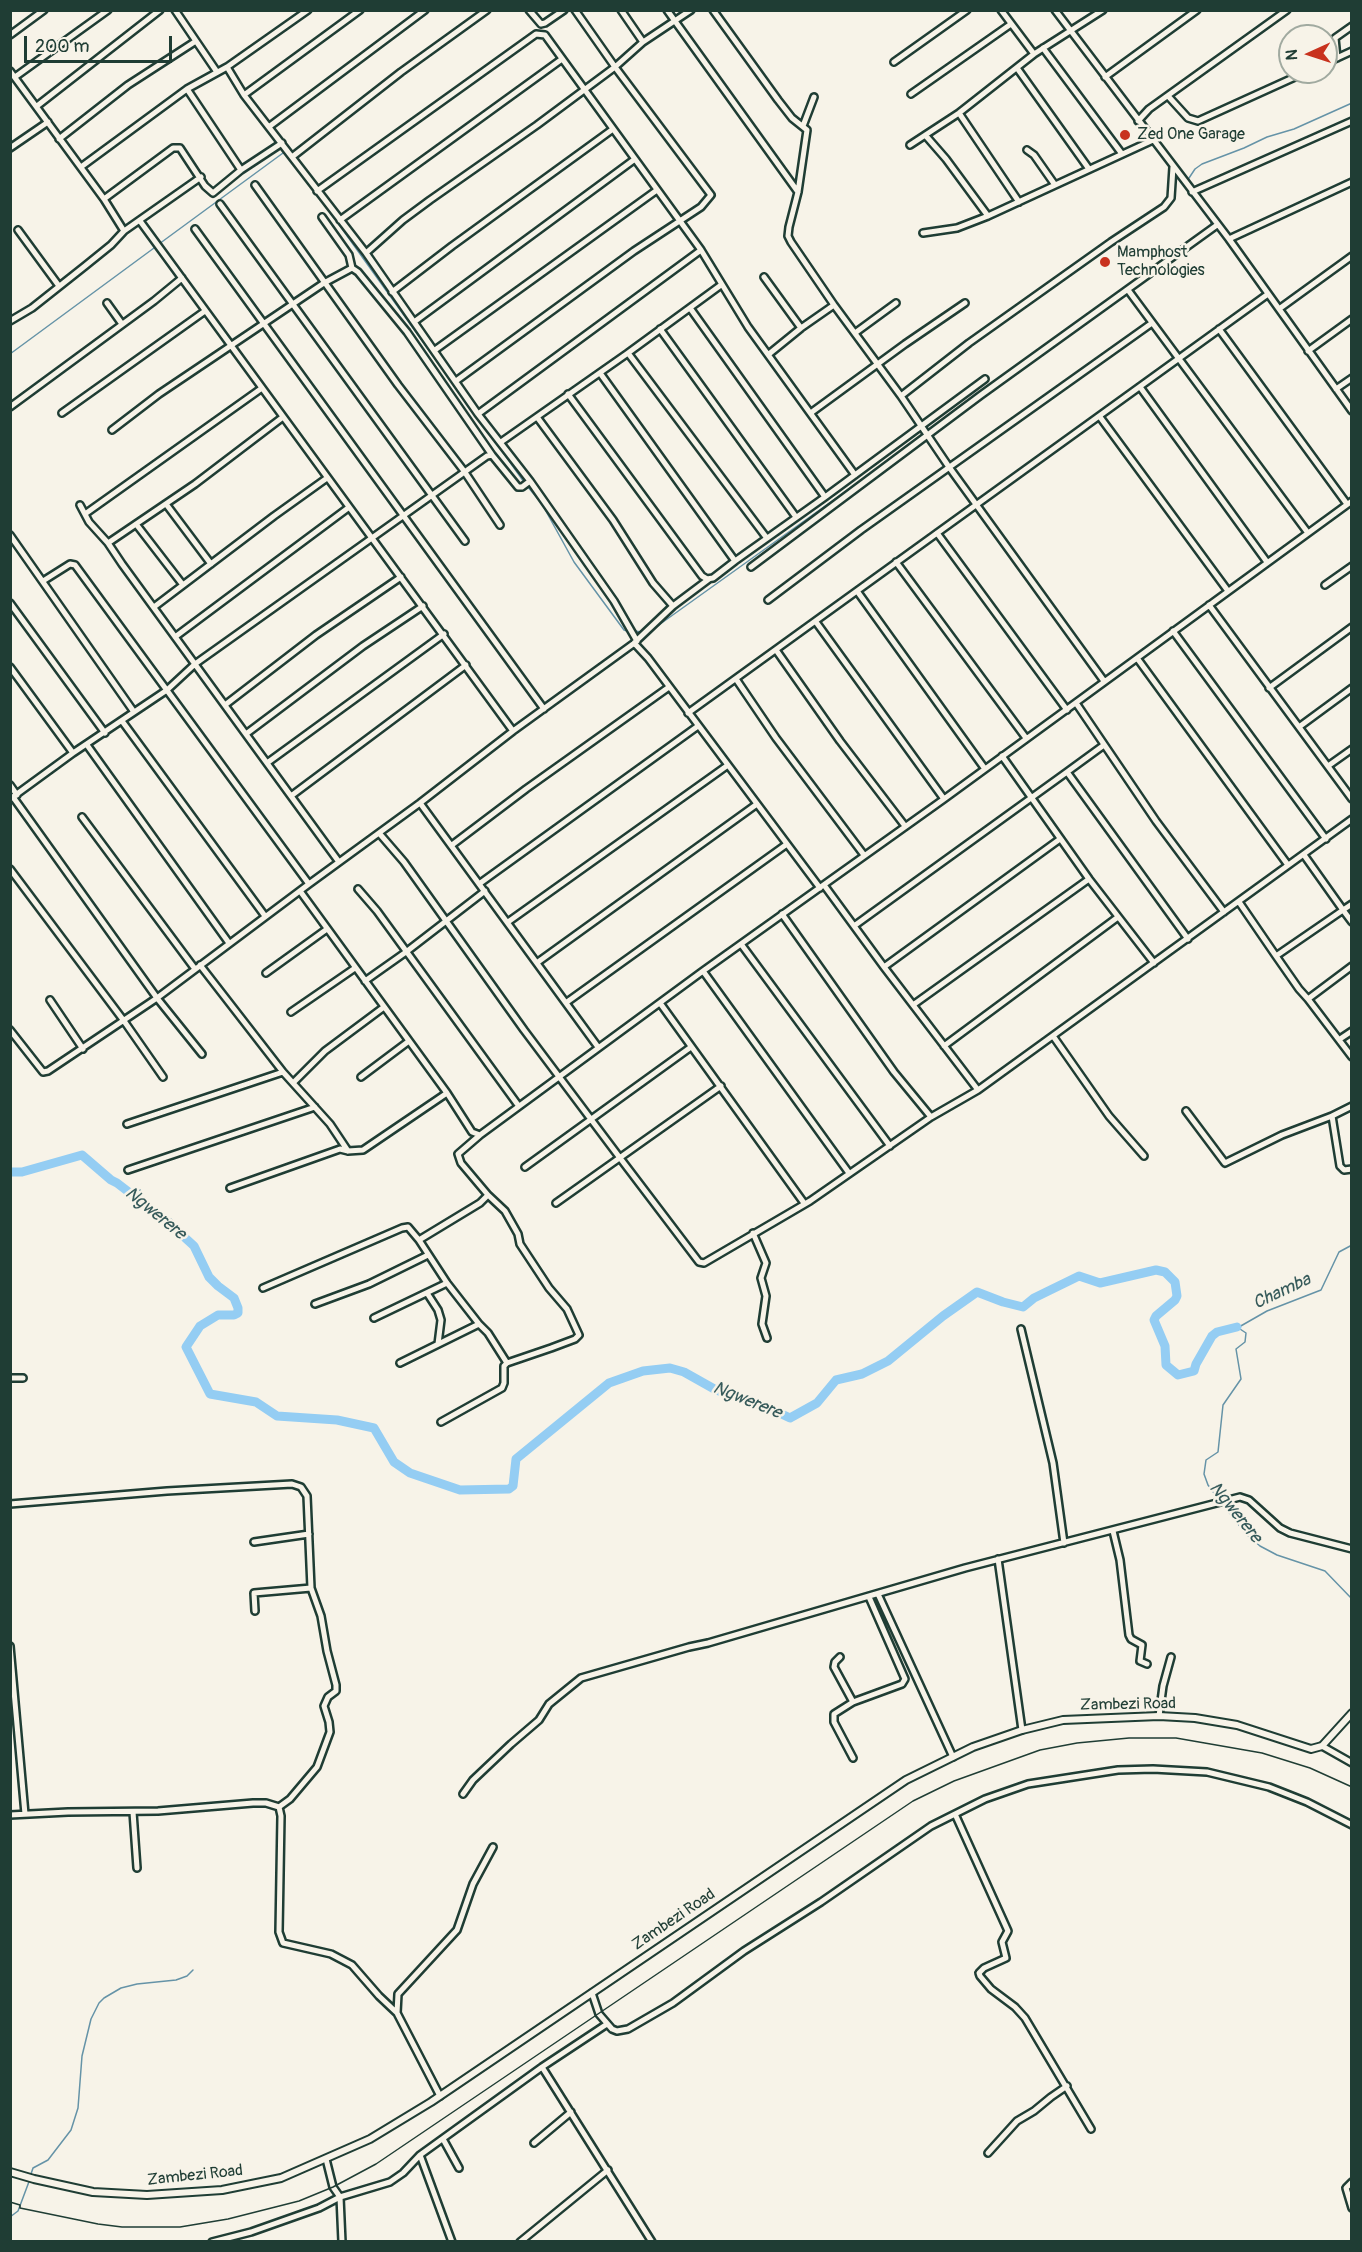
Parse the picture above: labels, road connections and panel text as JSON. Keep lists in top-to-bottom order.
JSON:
{
  "streets": {
    "main road": ["Zambezi Road"]
  },
  "water": ["Ngwerere", "Chamba"],
  "places": ["Zed One Garage", "Mamphost Technologies"],
  "scale_bar": "200 m",
  "north": "left"
}
